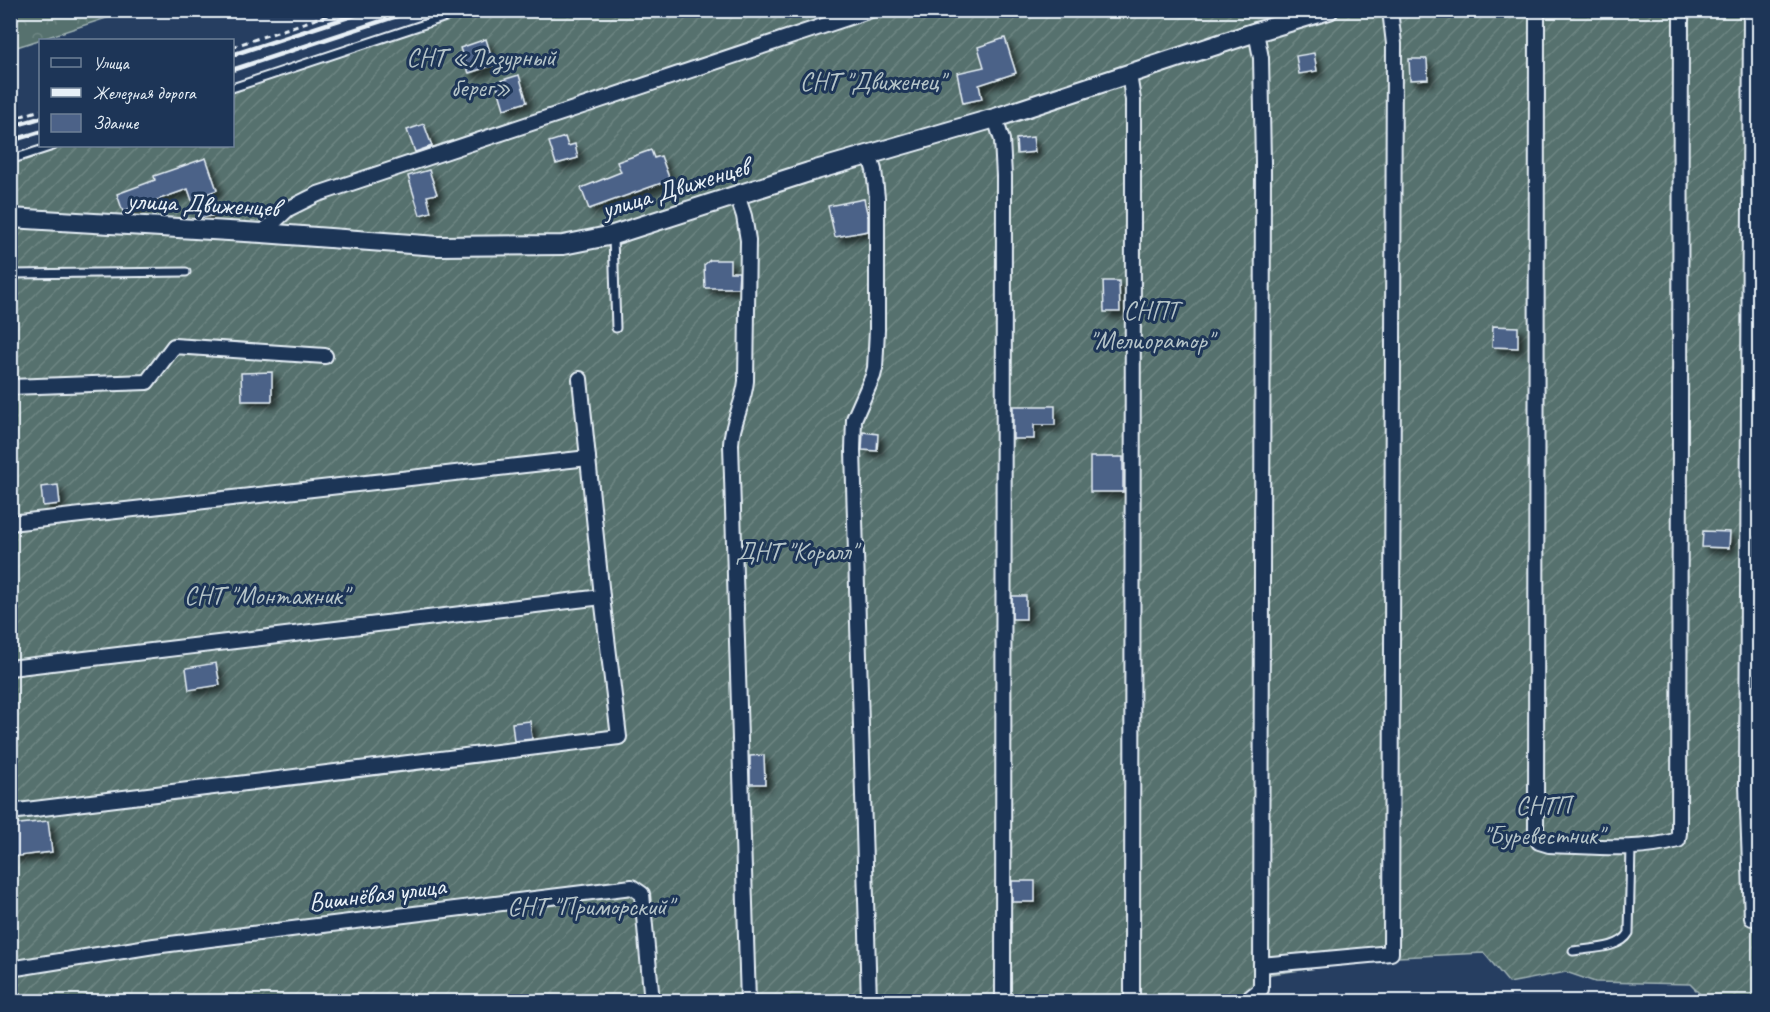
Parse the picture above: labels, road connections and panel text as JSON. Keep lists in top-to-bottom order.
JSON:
{
  "streets": {
    "street": ["улица Движенцев", "Вишнёвая улица"]
  },
  "parks": [
    "СНТ «Лазурный берег»",
    "СНТ \"Движенец\"",
    "СНПТ \"Мелиоратор\"",
    "ДНТ \"Коралл\"",
    "СНТ \"Монтажник\"",
    "СНТП \"Буревестник\"",
    "СНТ \"Приморский\""
  ],
  "legend": ["Улица", "Железная дорога", "Здание"]
}
